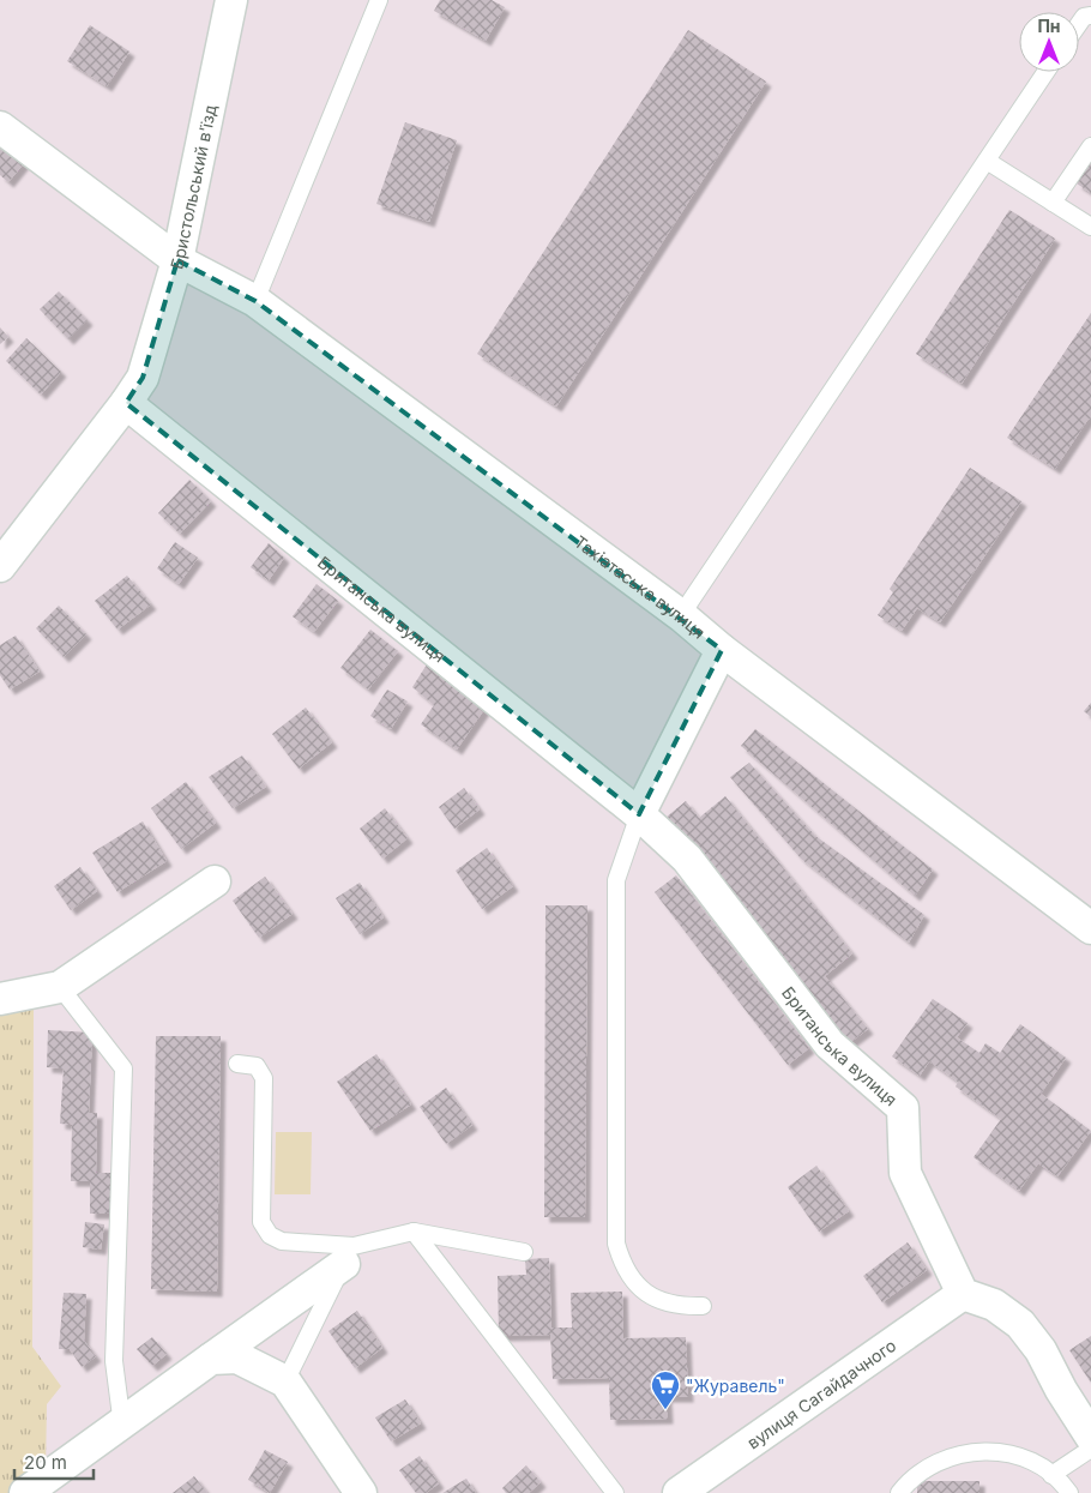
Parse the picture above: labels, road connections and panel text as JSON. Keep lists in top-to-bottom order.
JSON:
{
  "streets": {
    "street": [
      "Бристольський в'їзд",
      "Тахіатаська вулиця",
      "Британська вулиця",
      "вулиця Сагайдачного"
    ]
  },
  "crossings": [
    ["Бристольський в'їзд", "Тахіатаська вулиця"],
    ["Британська вулиця", "вулиця Сагайдачного"]
  ],
  "places": {
    "supermarket": ["\"Журавель\""]
  },
  "scale_bar": "20 m",
  "north": "top"
}
